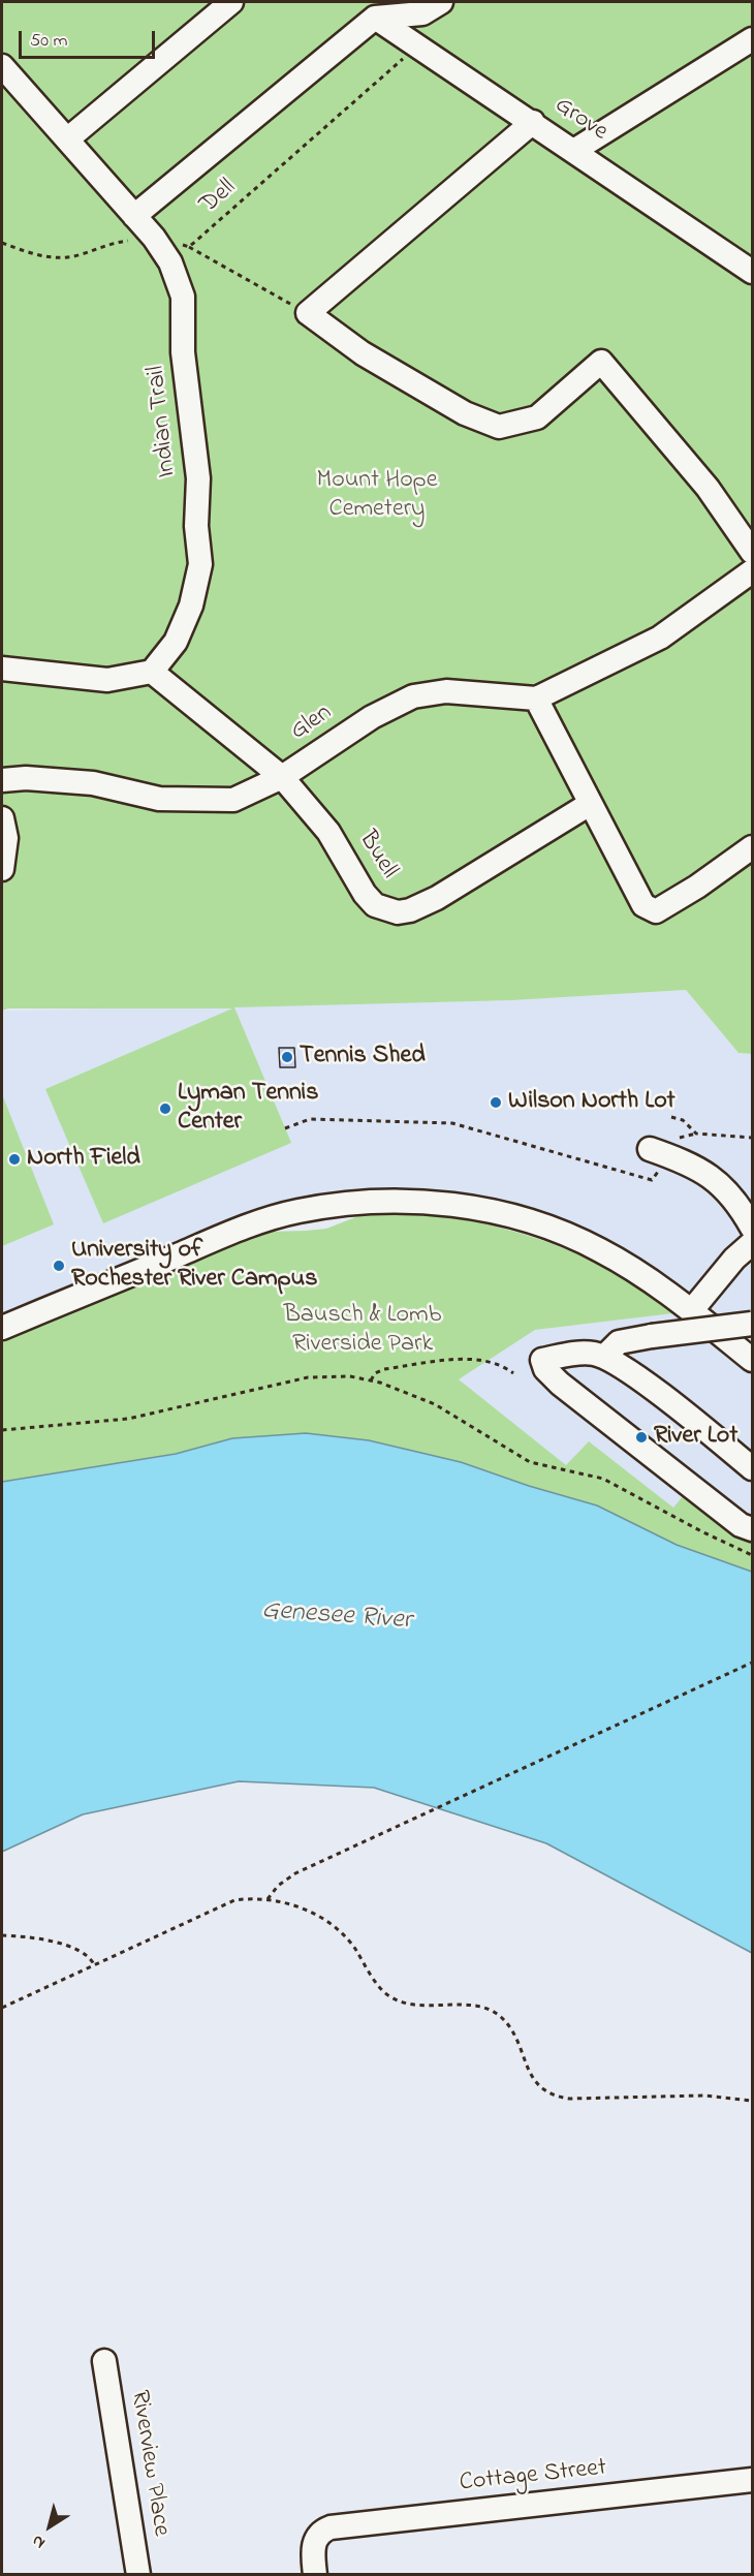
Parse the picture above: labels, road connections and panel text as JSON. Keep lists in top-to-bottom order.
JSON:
{
  "streets": {
    "street": [
      "Grove",
      "Indian Trail",
      "Glen",
      "Buell",
      "Riverview Place",
      "Cottage Street"
    ],
    "path": ["Dell"]
  },
  "crossings": [
    ["Grove", "Dell"],
    ["Dell", "Indian Trail"],
    ["Indian Trail", "Buell"],
    ["Glen", "Buell"]
  ],
  "water": ["Genesee River"],
  "parks": ["Mount Hope Cemetery", "Bausch & Lomb Riverside Park"],
  "places": [
    "Tennis Shed",
    "Wilson North Lot",
    "Lyman Tennis Center",
    "North Field",
    "University of Rochester River Campus",
    "River Lot"
  ],
  "scale_bar": "50 m",
  "north": "bottom left"
}
